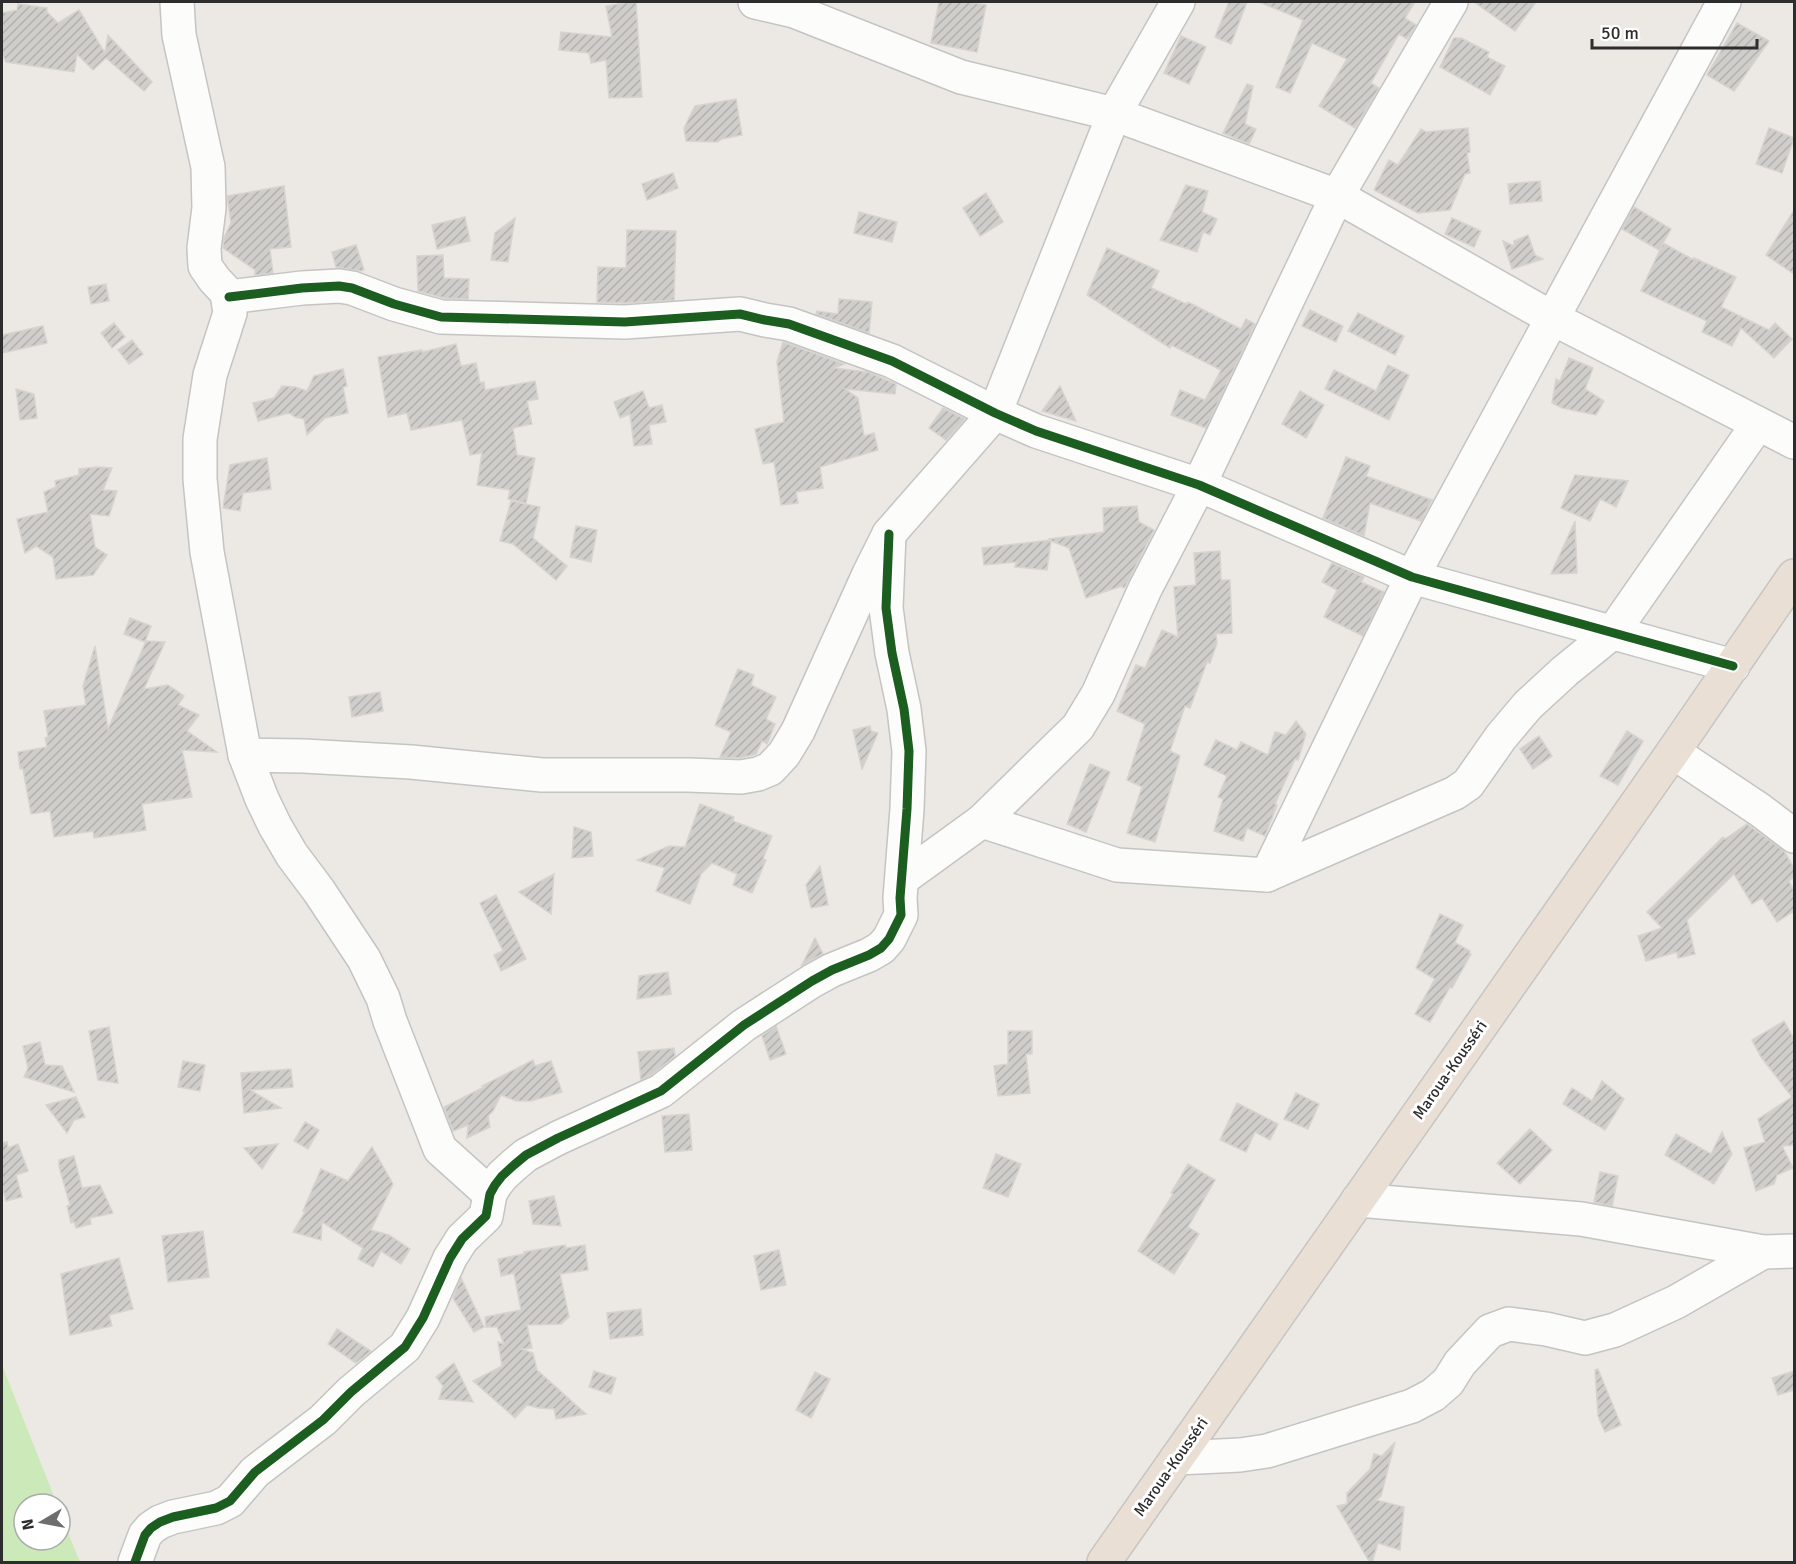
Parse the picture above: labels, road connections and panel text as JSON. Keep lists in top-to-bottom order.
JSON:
{
  "streets": {
    "highway": ["Maroua-Kousséri"]
  },
  "scale_bar": "50 m",
  "north": "left"
}
